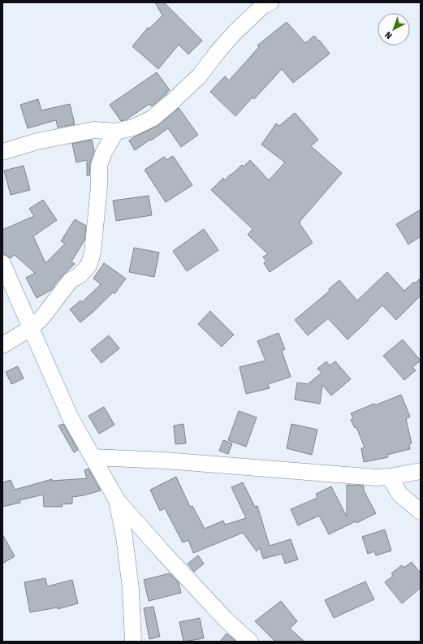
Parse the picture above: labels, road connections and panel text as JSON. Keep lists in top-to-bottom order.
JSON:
{
  "north": "bottom left"
}
